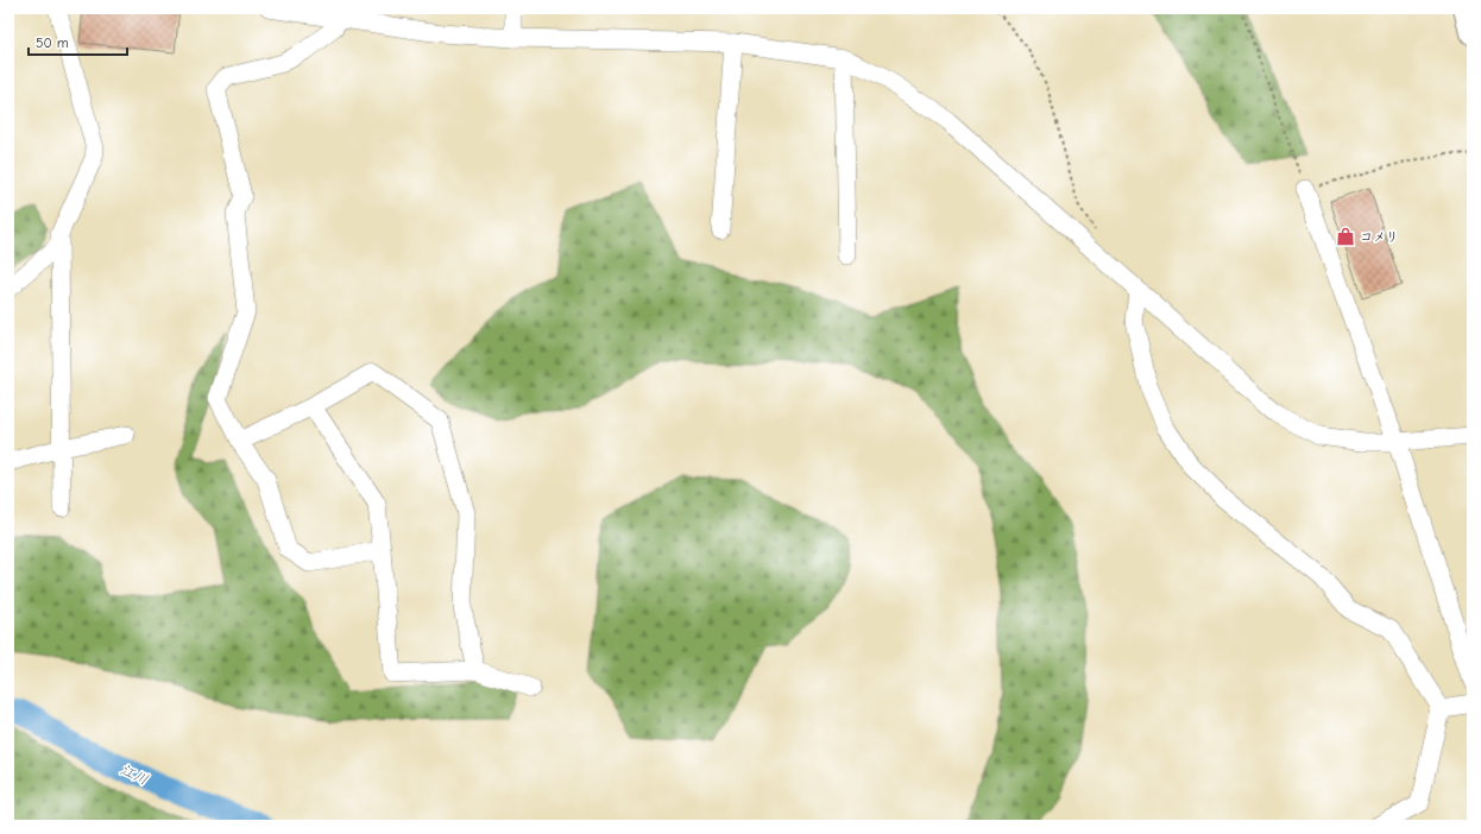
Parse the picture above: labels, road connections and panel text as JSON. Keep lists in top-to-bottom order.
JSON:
{
  "water": ["江川"],
  "places": {
    "shop": ["コメリ"]
  },
  "scale_bar": "50 m"
}
